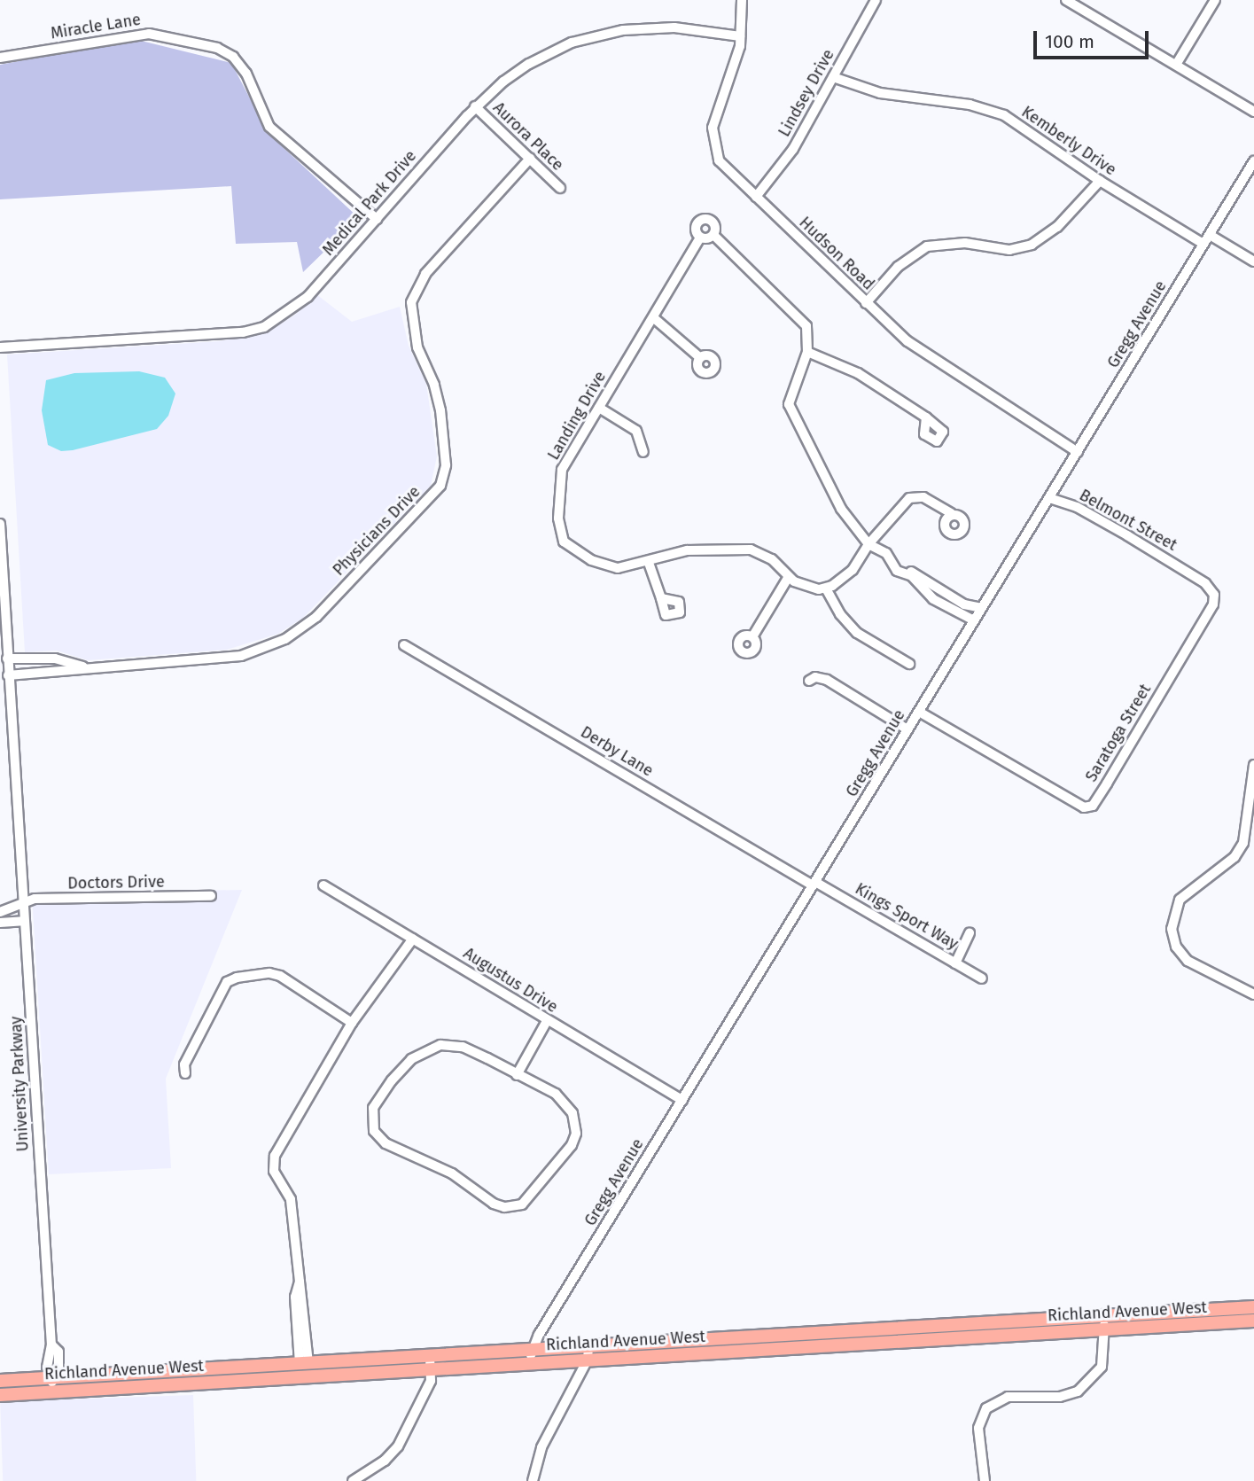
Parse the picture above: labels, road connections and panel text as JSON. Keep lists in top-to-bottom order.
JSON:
{
  "streets": {
    "main road": ["Richland Avenue West"],
    "street": [
      "Miracle Lane",
      "Lindsey Drive",
      "Aurora Place",
      "Kemberly Drive",
      "Medical Park Drive",
      "Hudson Road",
      "Gregg Avenue",
      "Landing Drive",
      "Belmont Street",
      "Physicians Drive",
      "Saratoga Street",
      "Derby Lane",
      "Doctors Drive",
      "Kings Sport Way",
      "Augustus Drive",
      "University Parkway"
    ]
  },
  "crossings": [
    ["Miracle Lane", "Medical Park Drive"],
    ["Lindsey Drive", "Kemberly Drive"],
    ["Lindsey Drive", "Hudson Road"],
    ["Aurora Place", "Medical Park Drive"],
    ["Aurora Place", "Physicians Drive"],
    ["Kemberly Drive", "Gregg Avenue"],
    ["Medical Park Drive", "Hudson Road"],
    ["Hudson Road", "Gregg Avenue"],
    ["Gregg Avenue", "Landing Drive"],
    ["Gregg Avenue", "Belmont Street"],
    ["Gregg Avenue", "Saratoga Street"],
    ["Gregg Avenue", "Derby Lane"],
    ["Gregg Avenue", "Kings Sport Way"],
    ["Gregg Avenue", "Augustus Drive"],
    ["Gregg Avenue", "Richland Avenue West"],
    ["Belmont Street", "Saratoga Street"],
    ["Physicians Drive", "University Parkway"],
    ["Derby Lane", "Kings Sport Way"],
    ["Doctors Drive", "University Parkway"],
    ["University Parkway", "Richland Avenue West"]
  ],
  "scale_bar": "100 m"
}
